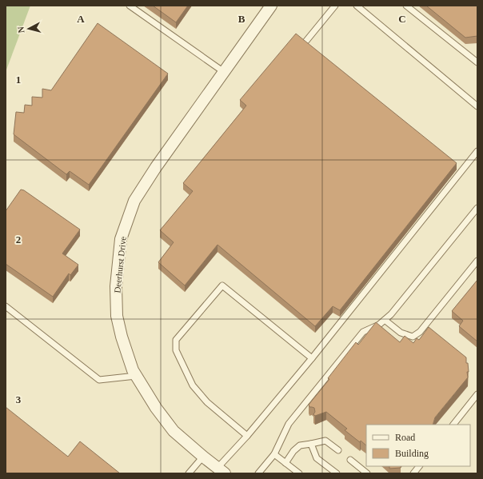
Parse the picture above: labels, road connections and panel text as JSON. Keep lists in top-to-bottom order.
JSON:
{
  "streets": {
    "street": ["Deerhurst Drive"]
  },
  "legend": ["Road", "Building"],
  "north": "left",
  "grid": {
    "columns": ["A", "B", "C"],
    "rows": ["1", "2", "3"]
  }
}
